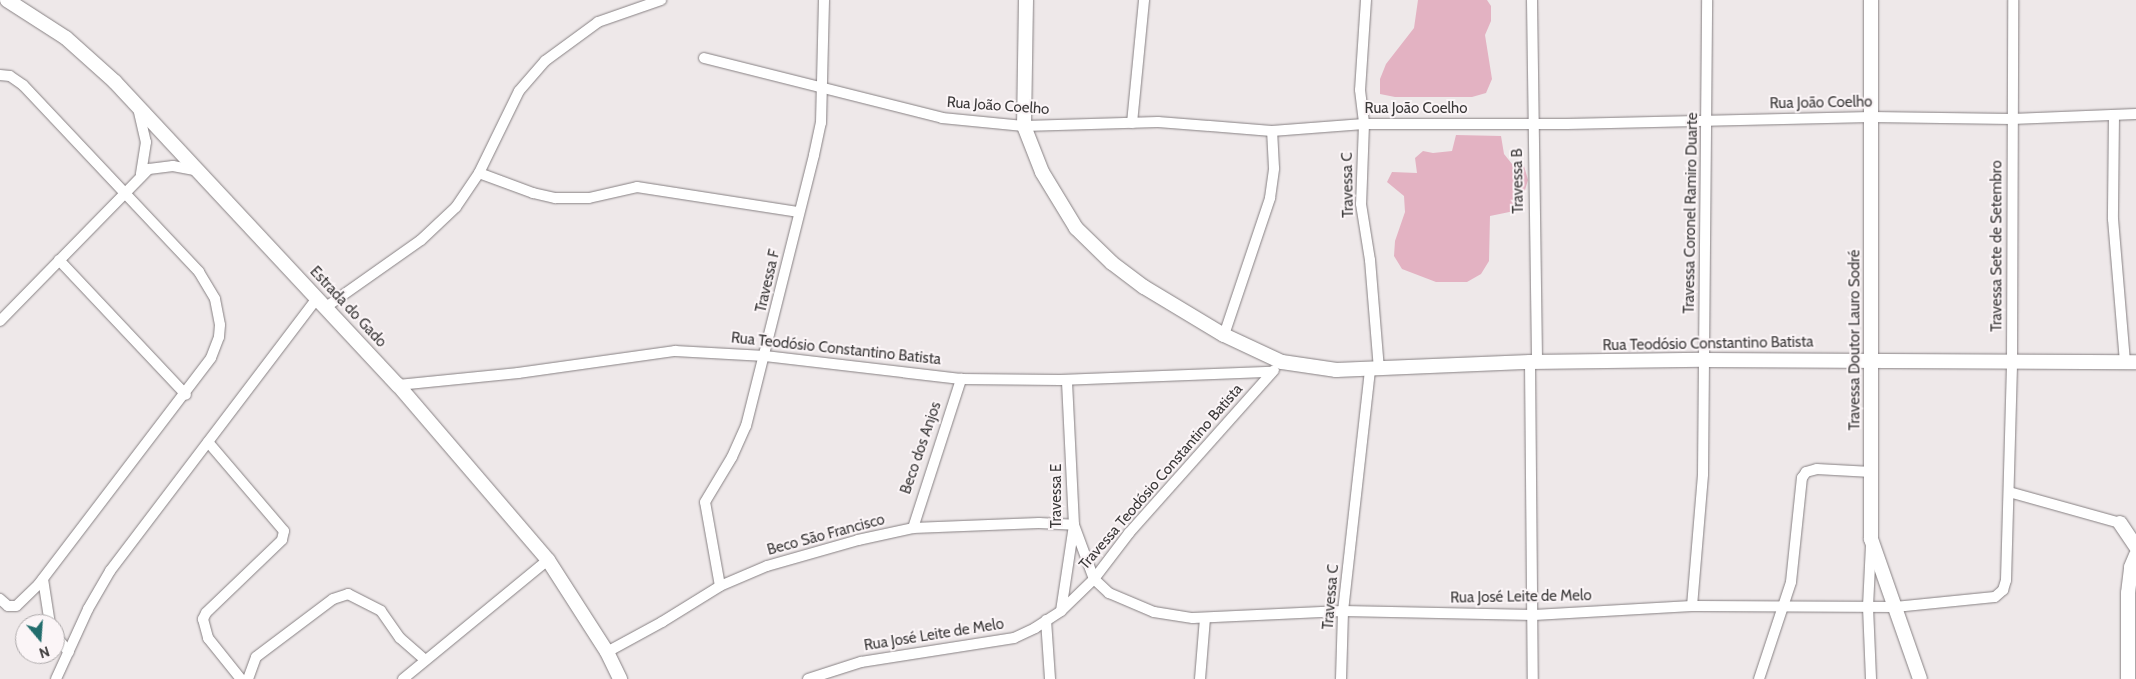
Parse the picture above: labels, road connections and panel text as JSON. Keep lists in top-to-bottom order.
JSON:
{
  "streets": {
    "street": [
      "Rua João Coelho",
      "Travessa B",
      "Travessa C",
      "Travessa Coronel Ramiro Duarte",
      "Travessa Sete de Setembro",
      "Travessa F",
      "Estrada do Gado",
      "Travessa Doutor Lauro Sodré",
      "Rua Teodósio Constantino Batista",
      "Beco dos Anjos",
      "Travessa Teodósio Constantino Batista",
      "Travessa E",
      "Beco São Francisco",
      "Rua José Leite de Melo"
    ]
  },
  "crossings": [
    ["Rua João Coelho", "Travessa B"],
    ["Rua João Coelho", "Travessa C"],
    ["Rua João Coelho", "Travessa Coronel Ramiro Duarte"],
    ["Rua João Coelho", "Travessa Sete de Setembro"],
    ["Rua João Coelho", "Travessa F"],
    ["Rua João Coelho", "Travessa Doutor Lauro Sodré"],
    ["Travessa B", "Rua Teodósio Constantino Batista"],
    ["Travessa B", "Rua José Leite de Melo"],
    ["Travessa C", "Rua Teodósio Constantino Batista"],
    ["Travessa C", "Rua José Leite de Melo"],
    ["Travessa Coronel Ramiro Duarte", "Rua Teodósio Constantino Batista"],
    ["Travessa Coronel Ramiro Duarte", "Rua José Leite de Melo"],
    ["Travessa Sete de Setembro", "Rua Teodósio Constantino Batista"],
    ["Travessa Sete de Setembro", "Rua José Leite de Melo"],
    ["Travessa F", "Rua Teodósio Constantino Batista"],
    ["Travessa F", "Beco São Francisco"],
    ["Estrada do Gado", "Rua Teodósio Constantino Batista"],
    ["Estrada do Gado", "Beco São Francisco"],
    ["Travessa Doutor Lauro Sodré", "Rua Teodósio Constantino Batista"],
    ["Travessa Doutor Lauro Sodré", "Rua José Leite de Melo"],
    ["Rua Teodósio Constantino Batista", "Beco dos Anjos"],
    ["Rua Teodósio Constantino Batista", "Travessa Teodósio Constantino Batista"],
    ["Rua Teodósio Constantino Batista", "Travessa E"],
    ["Beco dos Anjos", "Beco São Francisco"],
    ["Travessa Teodósio Constantino Batista", "Travessa E"],
    ["Travessa Teodósio Constantino Batista", "Rua José Leite de Melo"],
    ["Travessa E", "Beco São Francisco"],
    ["Travessa E", "Rua José Leite de Melo"],
    ["Beco São Francisco", "Rua José Leite de Melo"]
  ],
  "north": "bottom"
}
